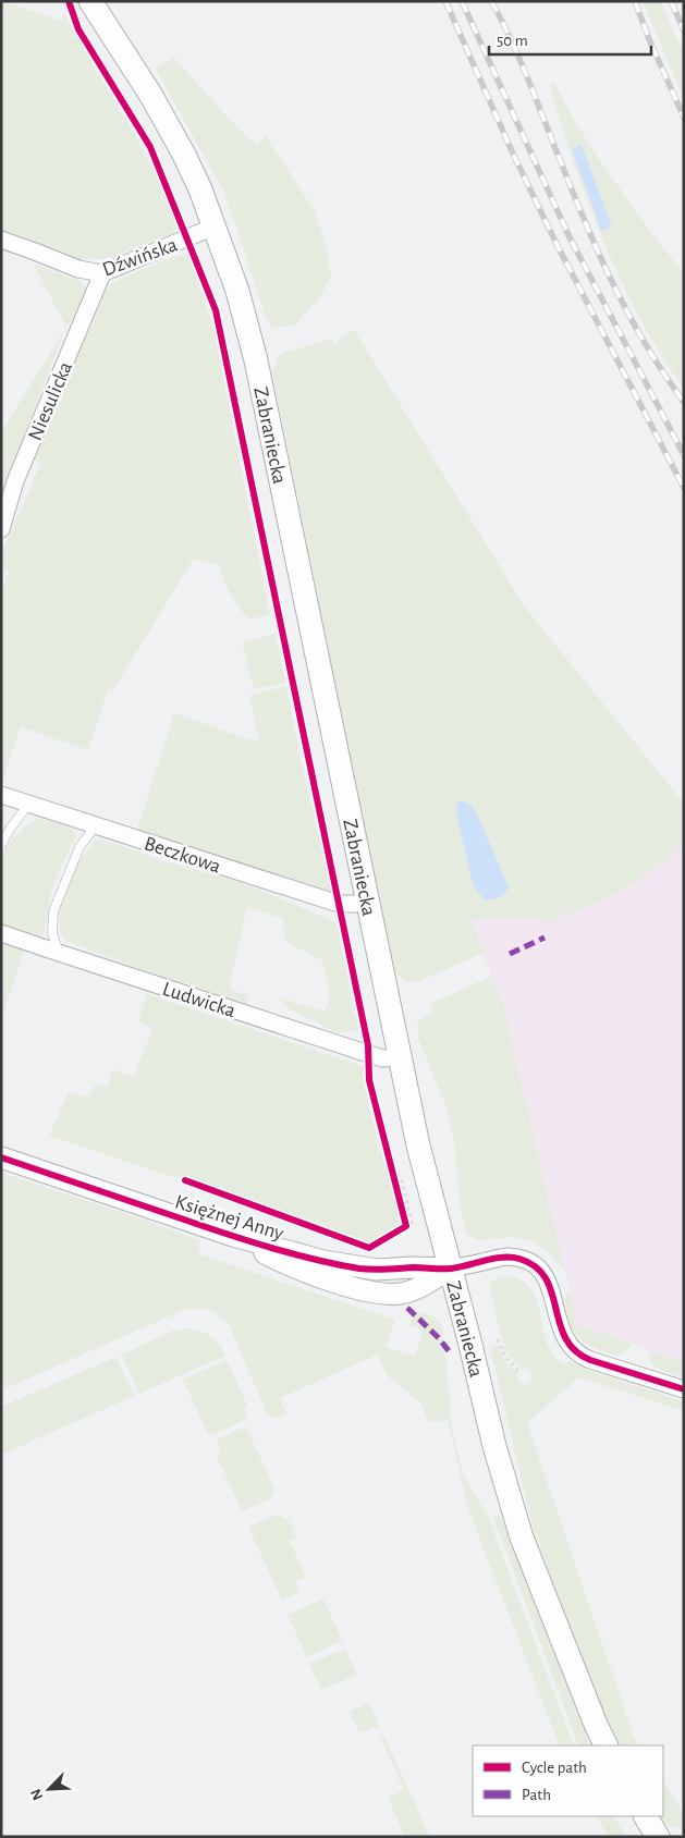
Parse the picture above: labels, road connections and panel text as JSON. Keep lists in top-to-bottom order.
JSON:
{
  "streets": {
    "main road": ["Zabraniecka"],
    "street": [
      "Dźwińska",
      "Niesulicka",
      "Beczkowa",
      "Ludwicka",
      "Księżnej Anny"
    ]
  },
  "crossings": [
    ["Dźwińska", "Niesulicka"],
    ["Dźwińska", "Zabraniecka"],
    ["Zabraniecka", "Beczkowa"],
    ["Zabraniecka", "Ludwicka"],
    ["Zabraniecka", "Księżnej Anny"]
  ],
  "legend": ["Cycle path", "Path"],
  "scale_bar": "50 m",
  "north": "bottom left"
}
